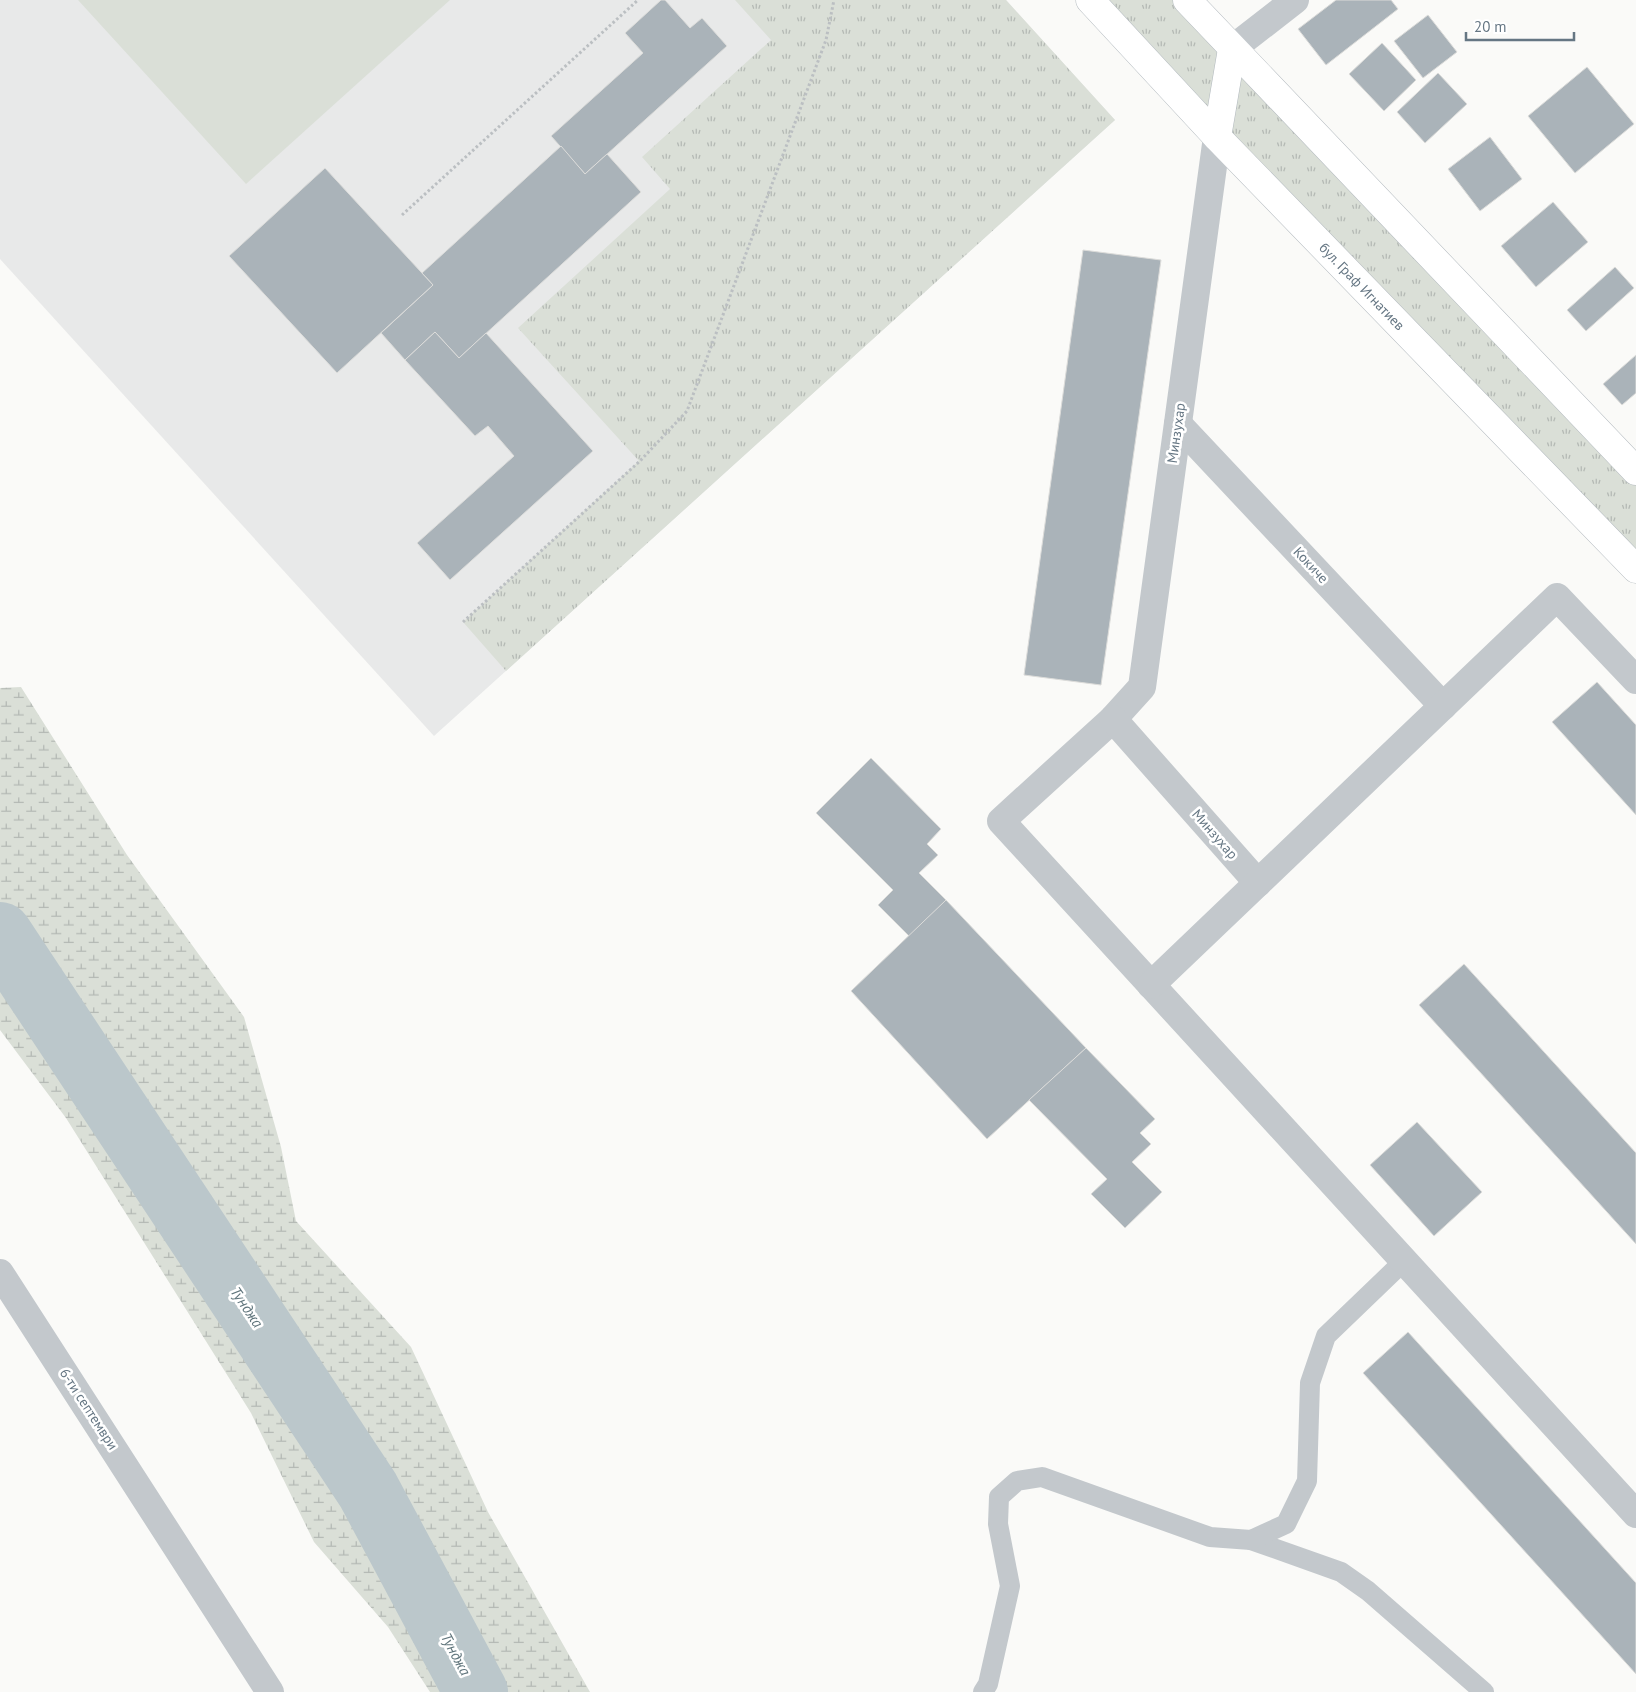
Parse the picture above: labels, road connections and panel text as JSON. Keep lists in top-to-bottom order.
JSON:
{
  "streets": {
    "main road": ["бул. Граф Игнатиев"],
    "street": ["Минзухар", "Кокиче", "6-ти септември"]
  },
  "crossings": [
    ["бул. Граф Игнатиев", "Минзухар"],
    ["Минзухар", "Кокиче"]
  ],
  "water": ["Тунджа"],
  "scale_bar": "20 m"
}
